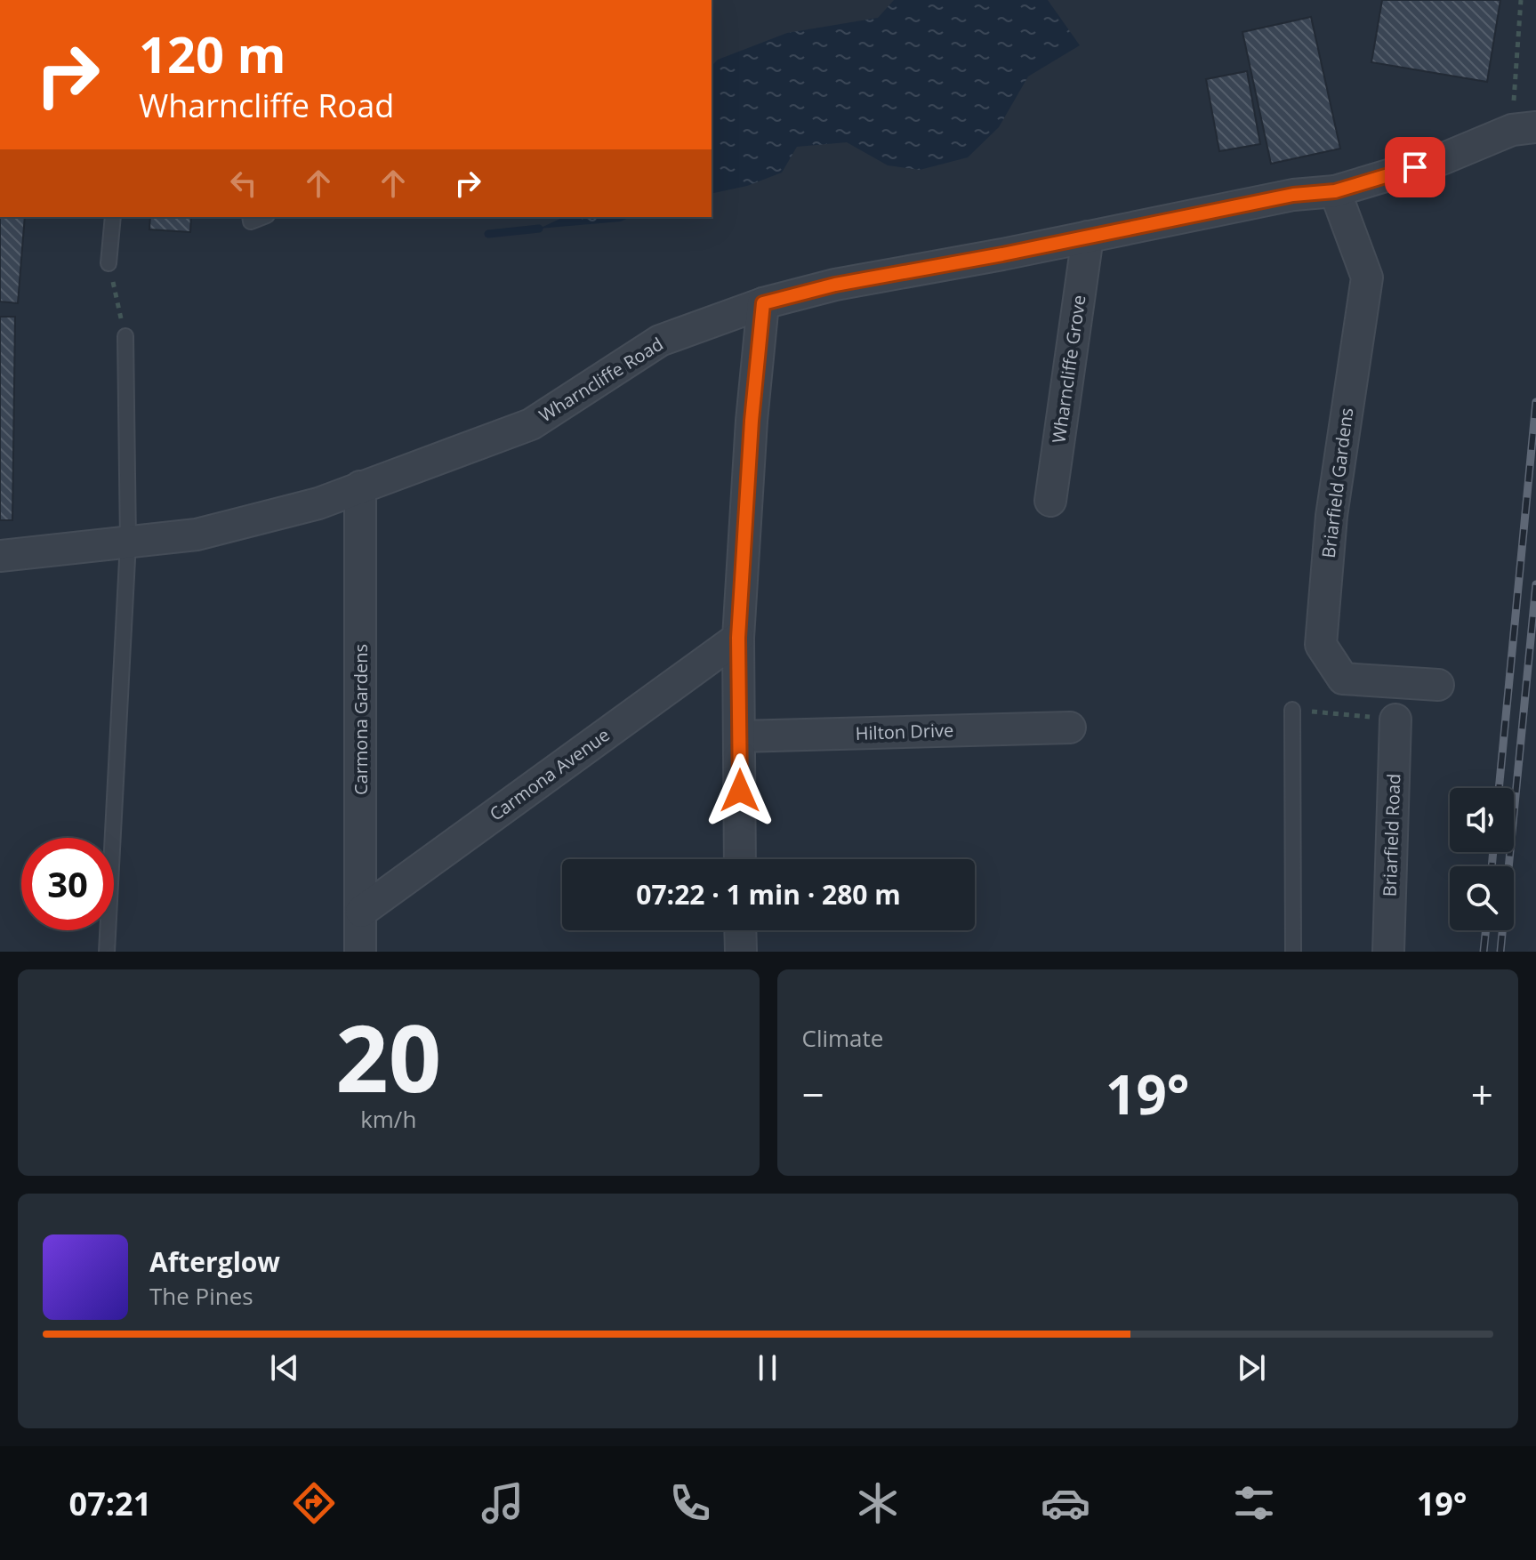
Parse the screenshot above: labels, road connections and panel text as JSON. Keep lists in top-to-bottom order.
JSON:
{
  "streets": {
    "street": [
      "Wharncliffe Grove",
      "Wharncliffe Road",
      "Briarfield Gardens",
      "Carmona Gardens",
      "Hilton Drive",
      "Carmona Avenue",
      "Briarfield Road"
    ]
  },
  "crossings": [
    ["Wharncliffe Grove", "Wharncliffe Road"],
    ["Wharncliffe Road", "Briarfield Gardens"],
    ["Wharncliffe Road", "Carmona Gardens"],
    ["Carmona Gardens", "Carmona Avenue"]
  ],
  "page": {
    "turn": ["120 m", "Wharncliffe Road"],
    "limit": "30",
    "trip": "07:22 · 1 min · 280 m",
    "tile": [
      ["20", "km/h"],
      "Climate"
    ],
    "heat": ["−", "19°", "+"],
    "song": ["Afterglow", "The Pines"],
    "tabs": ["07:21", "19°"]
  }
}
